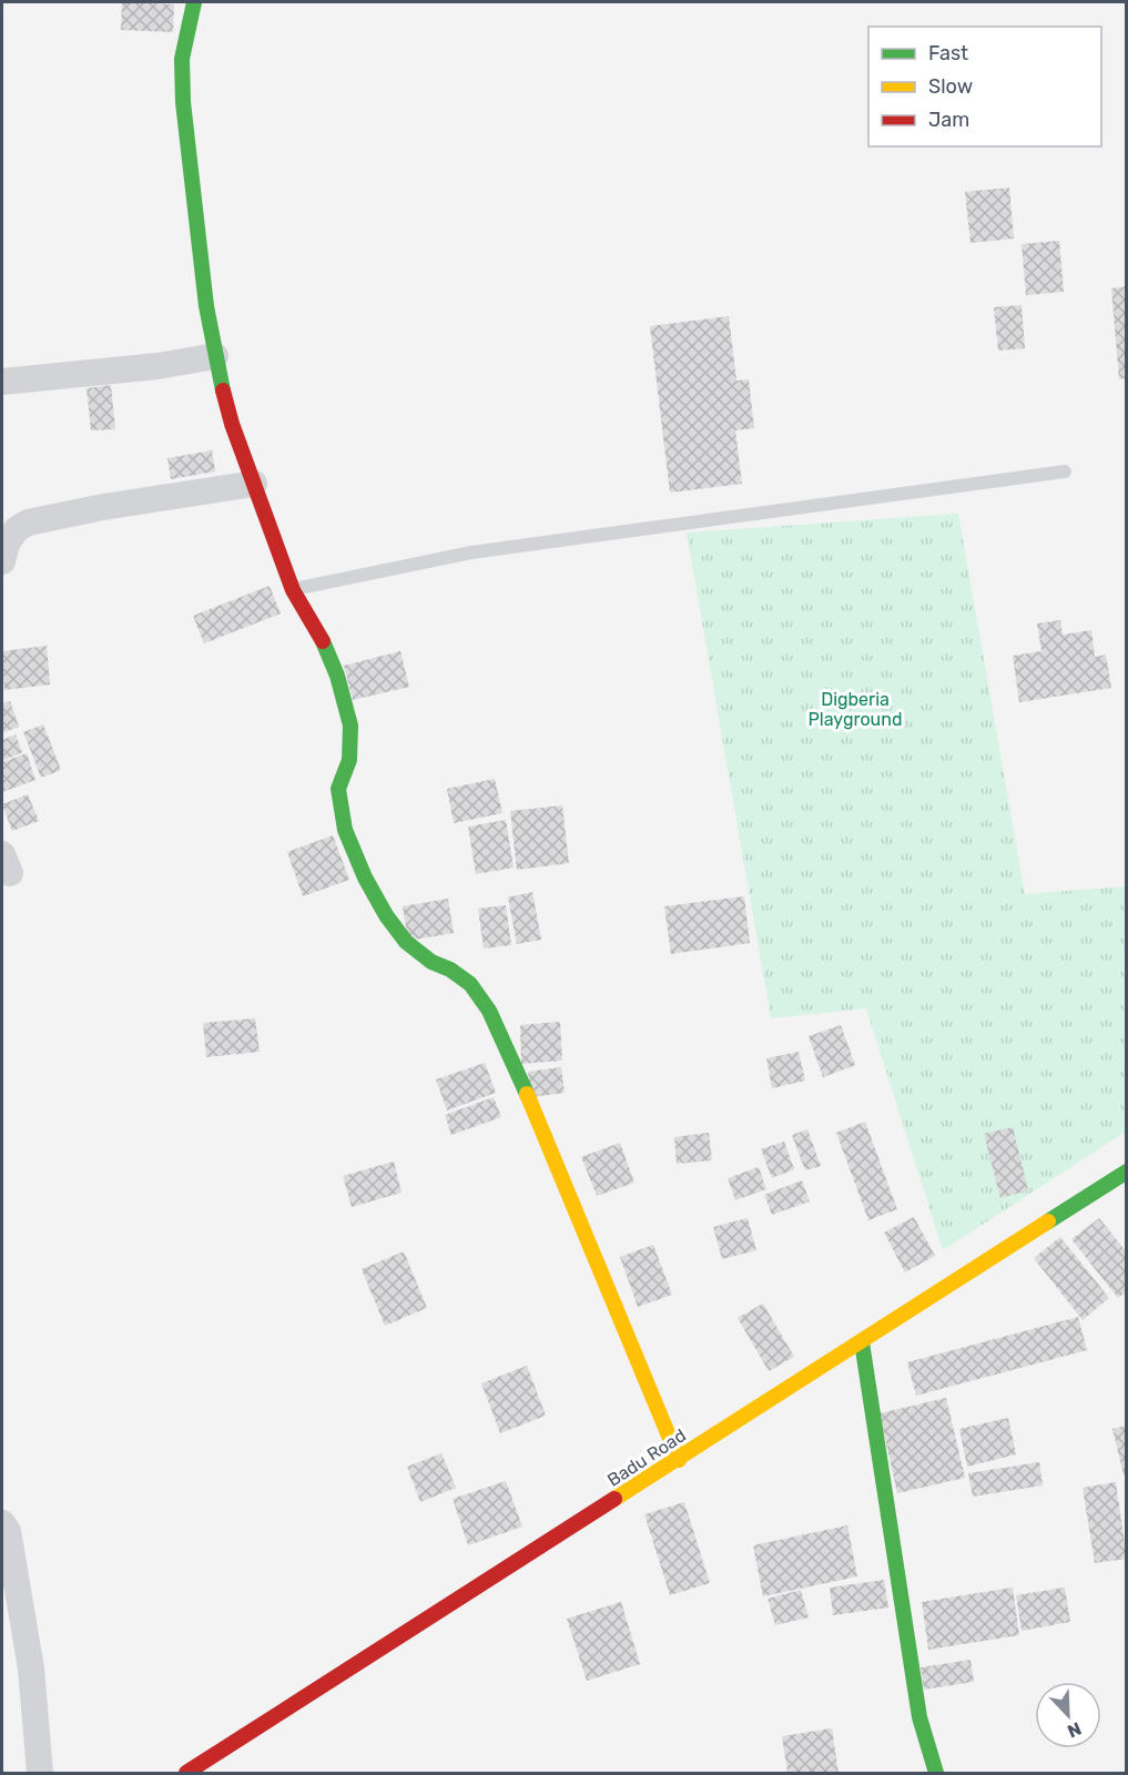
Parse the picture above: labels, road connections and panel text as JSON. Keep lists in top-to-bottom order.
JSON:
{
  "streets": {
    "street": ["Badu Road"]
  },
  "parks": ["Digberia Playground"],
  "legend": ["Fast", "Slow", "Jam"],
  "north": "bottom right"
}
